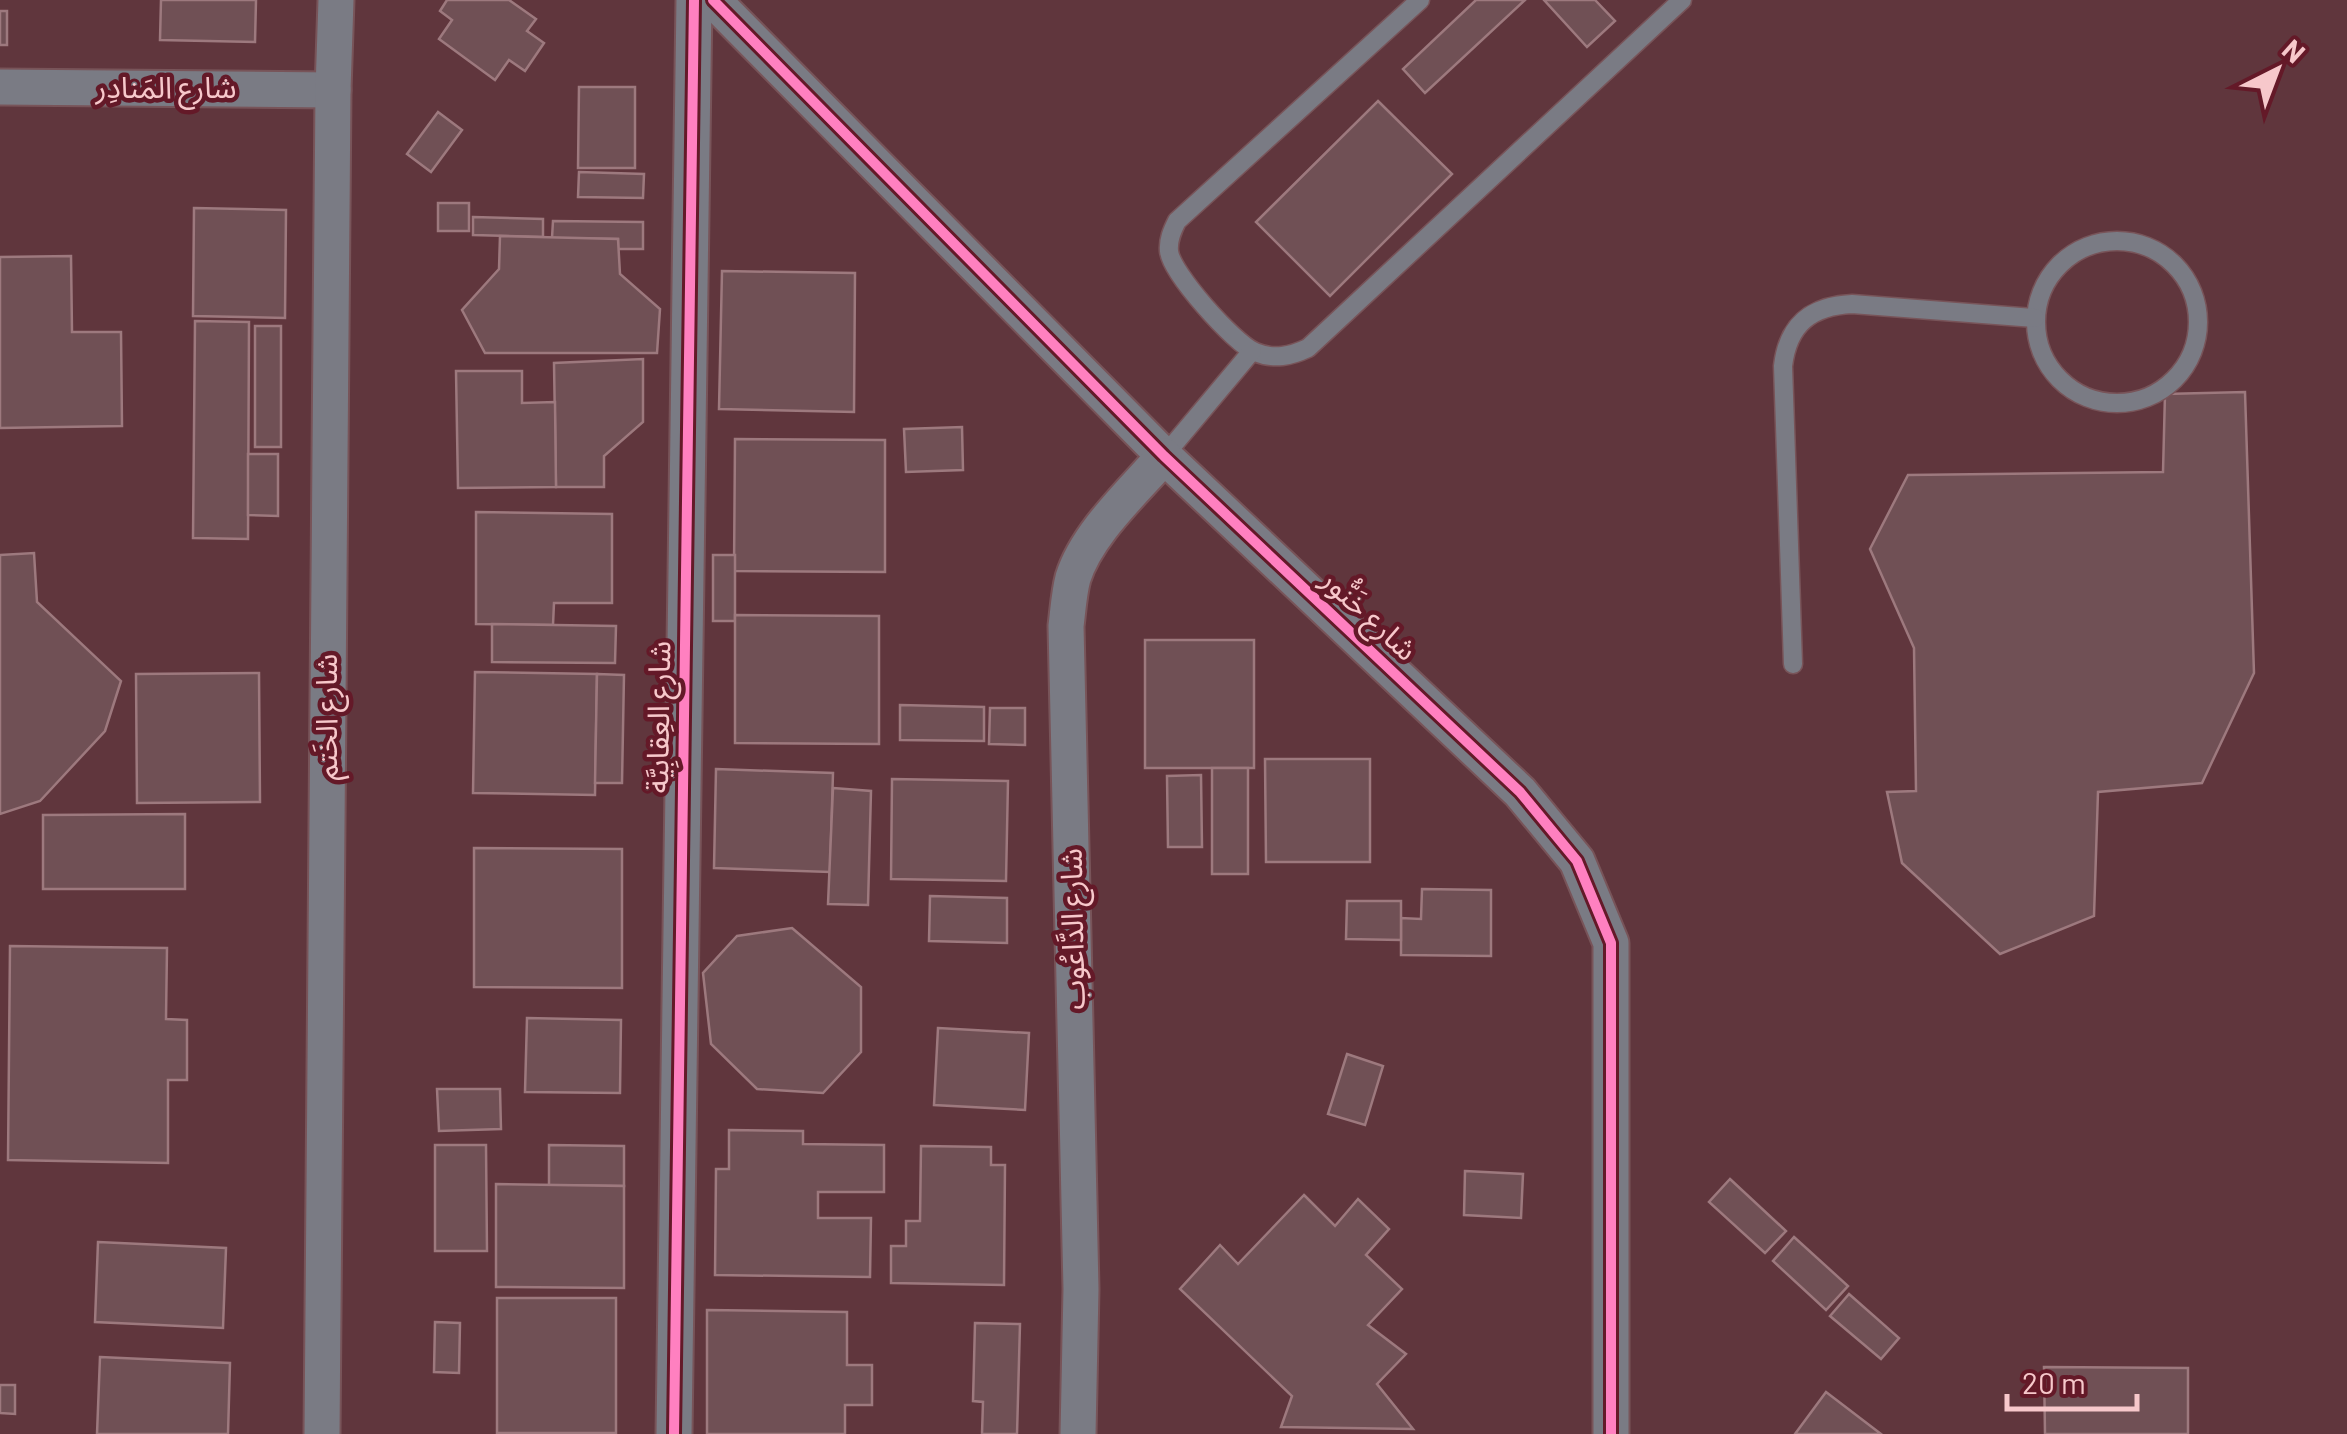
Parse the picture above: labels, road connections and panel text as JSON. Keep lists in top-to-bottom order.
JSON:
{
  "streets": {
    "street": [
      "شارع المَنادِر",
      "شارع خَنُّور",
      "شارع الخَتم",
      "شارع العِقابِيَّة",
      "شارع الدَّاعُوب"
    ]
  },
  "crossings": [
    ["شارع المَنادِر", "شارع الخَتم"],
    ["شارع خَنُّور", "شارع الدَّاعُوب"]
  ],
  "scale_bar": "20 m",
  "north": "top right"
}
